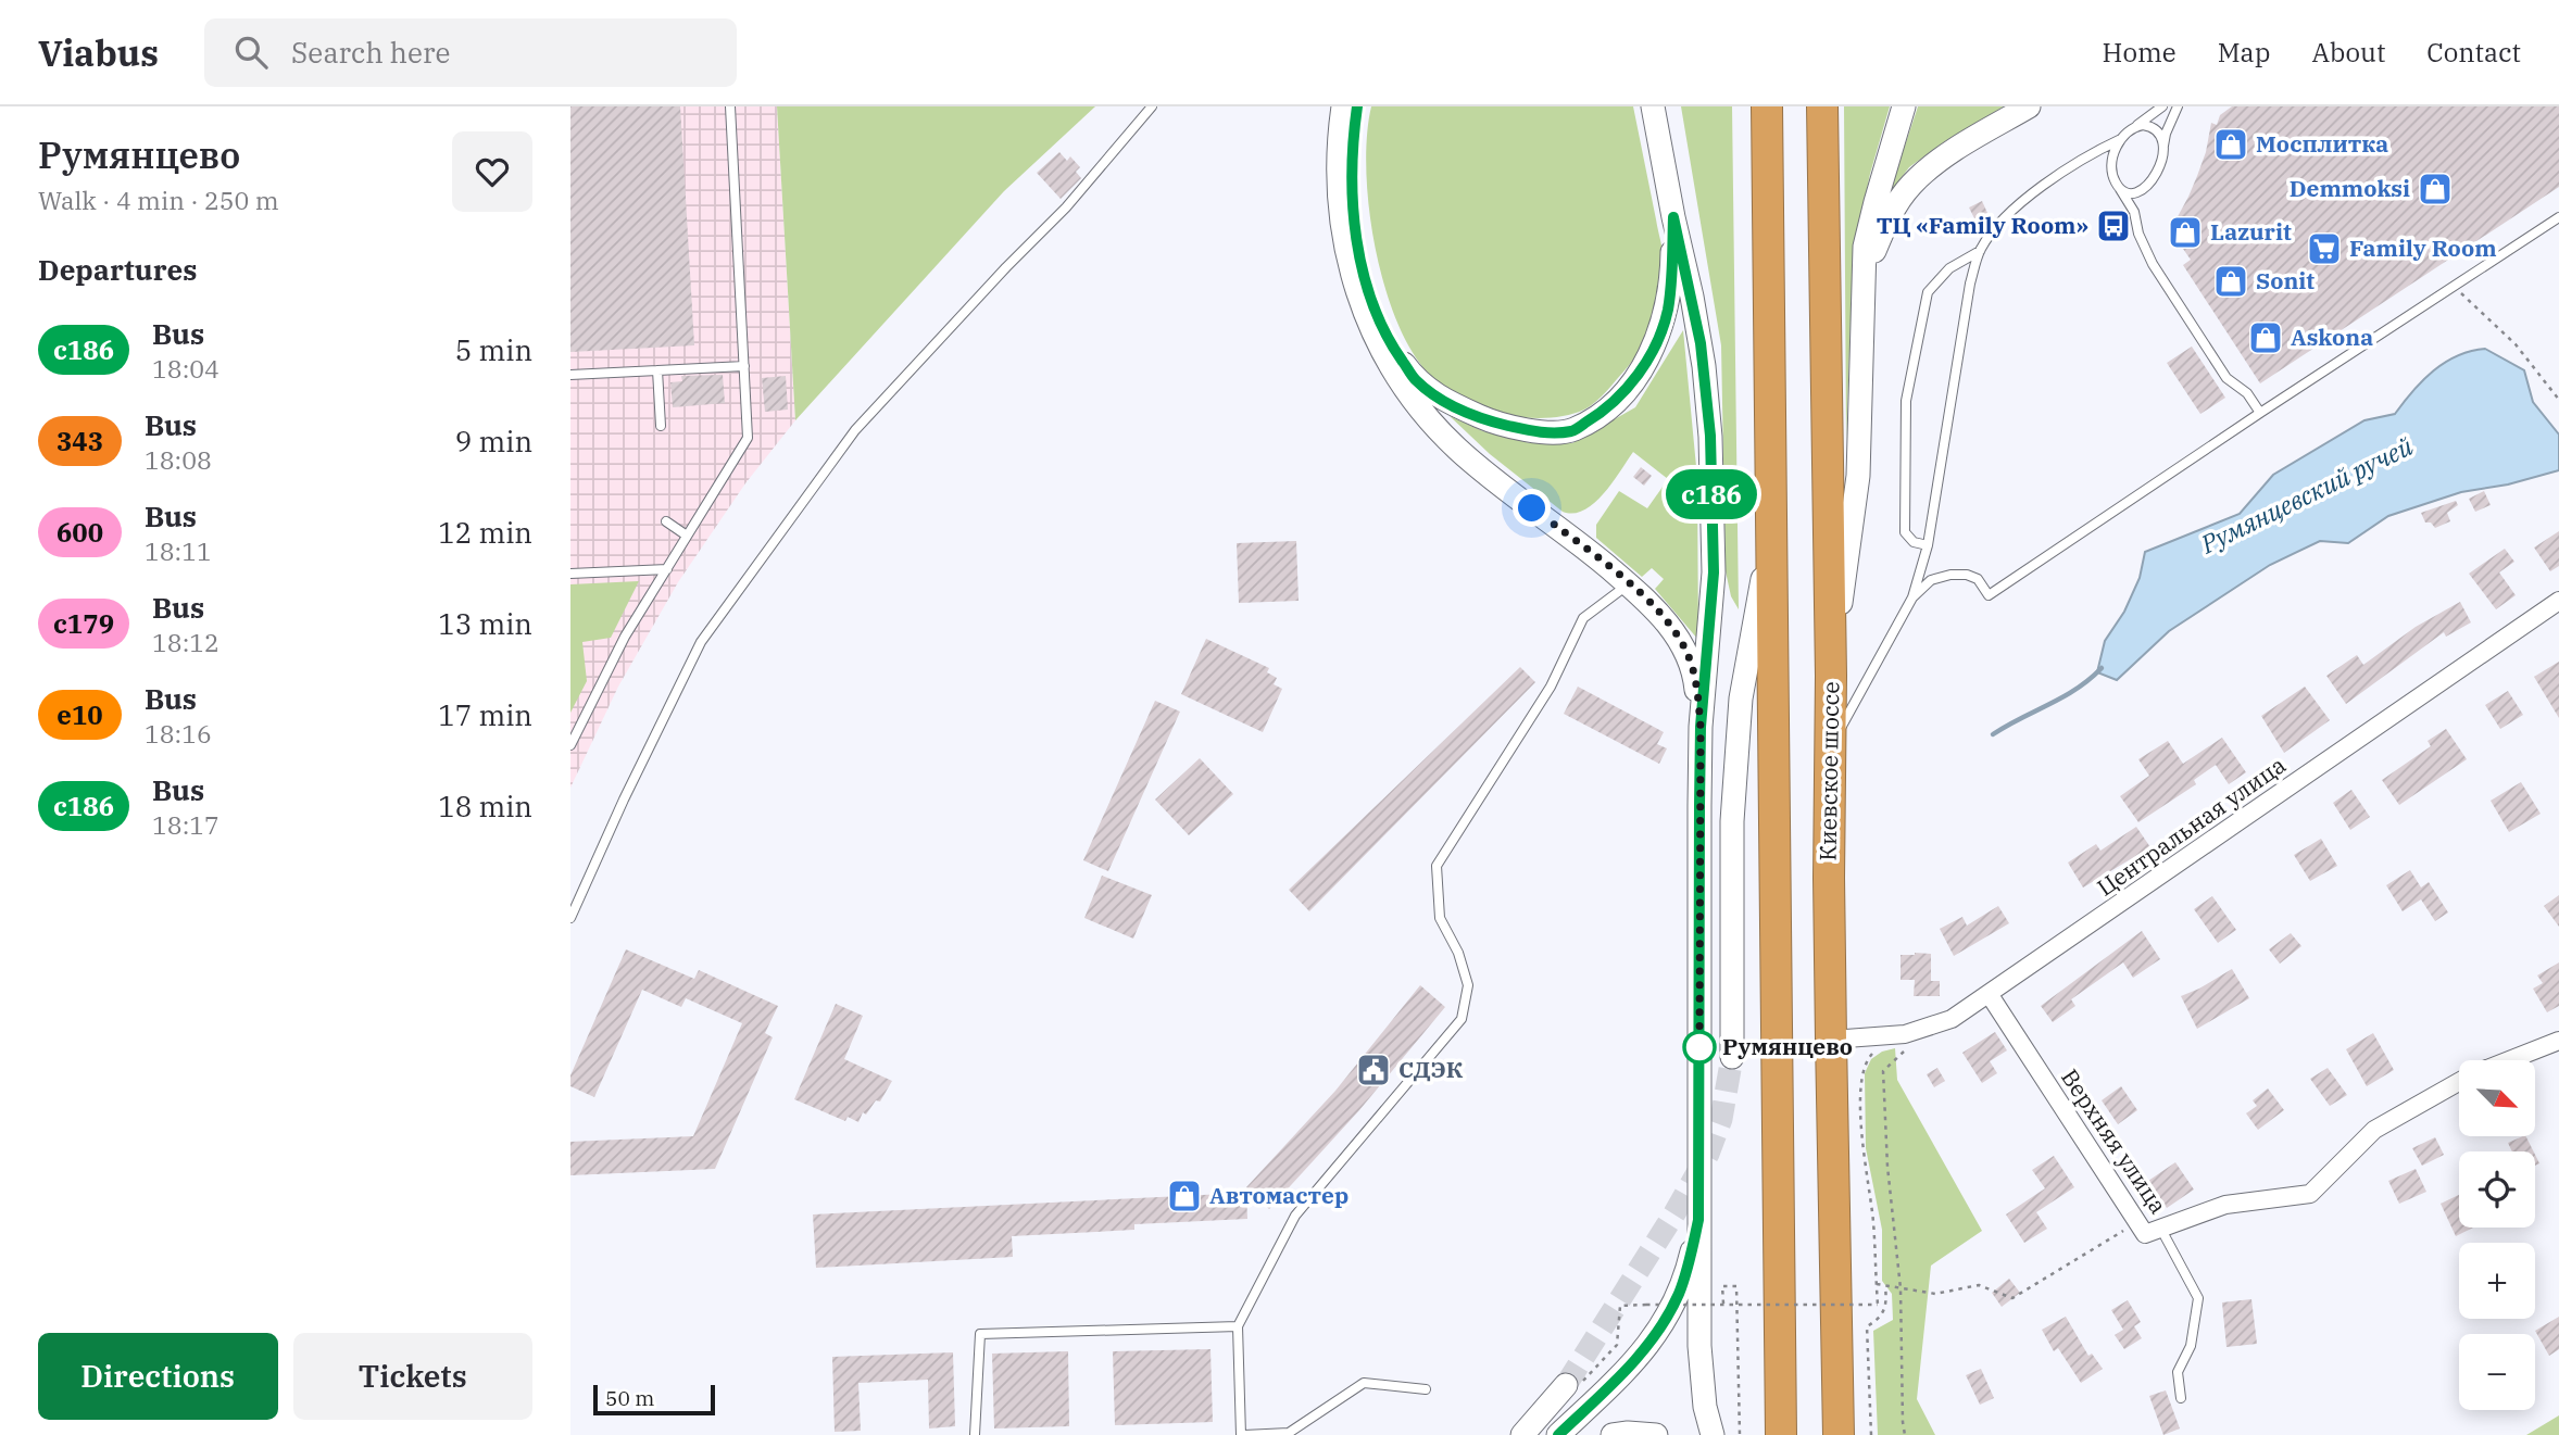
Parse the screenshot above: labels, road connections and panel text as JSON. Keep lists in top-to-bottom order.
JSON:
{
  "streets": {
    "highway": ["Киевское шоссе"],
    "street": ["Центральная улица", "Верхняя улица"]
  },
  "crossings": [
    ["Киевское шоссе", "Центральная улица"],
    ["Центральная улица", "Верхняя улица"]
  ],
  "water": ["Румянцевский ручей"],
  "places": {
    "shop": [
      "Мосплитка",
      "Demmoksi",
      "Lazurit",
      "Sonit",
      "Askona",
      "Автомастер"
    ],
    "bus stop": ["ТЦ «Family Room»"],
    "supermarket": ["Family Room"],
    "other": ["Румянцево"],
    "public building": ["СДЭК"]
  },
  "lines": ["bus line с186"],
  "scale_bar": "50 m",
  "north": "bottom right",
  "page": {
    "header": "Viabus",
    "search": "Search here",
    "nav": [
      "Home",
      "Map",
      "About",
      "Contact"
    ],
    "heading": [
      ["Румянцево", "Walk · 4 min · 250 m"],
      "Departures"
    ],
    "on_map": "с186",
    "list": [
      {
        "mark": "с186",
        "name": "Bus",
        "note": "18:04",
        "value": "5 min"
      },
      {
        "mark": "343",
        "name": "Bus",
        "note": "18:08",
        "value": "9 min"
      },
      {
        "mark": "600",
        "name": "Bus",
        "note": "18:11",
        "value": "12 min"
      },
      {
        "mark": "с179",
        "name": "Bus",
        "note": "18:12",
        "value": "13 min"
      },
      {
        "mark": "е10",
        "name": "Bus",
        "note": "18:16",
        "value": "17 min"
      },
      {
        "mark": "с186",
        "name": "Bus",
        "note": "18:17",
        "value": "18 min"
      }
    ],
    "map_buttons": ["+", "−"],
    "buttons": ["Directions", "Tickets"],
    "scale": "50 m"
  }
}
